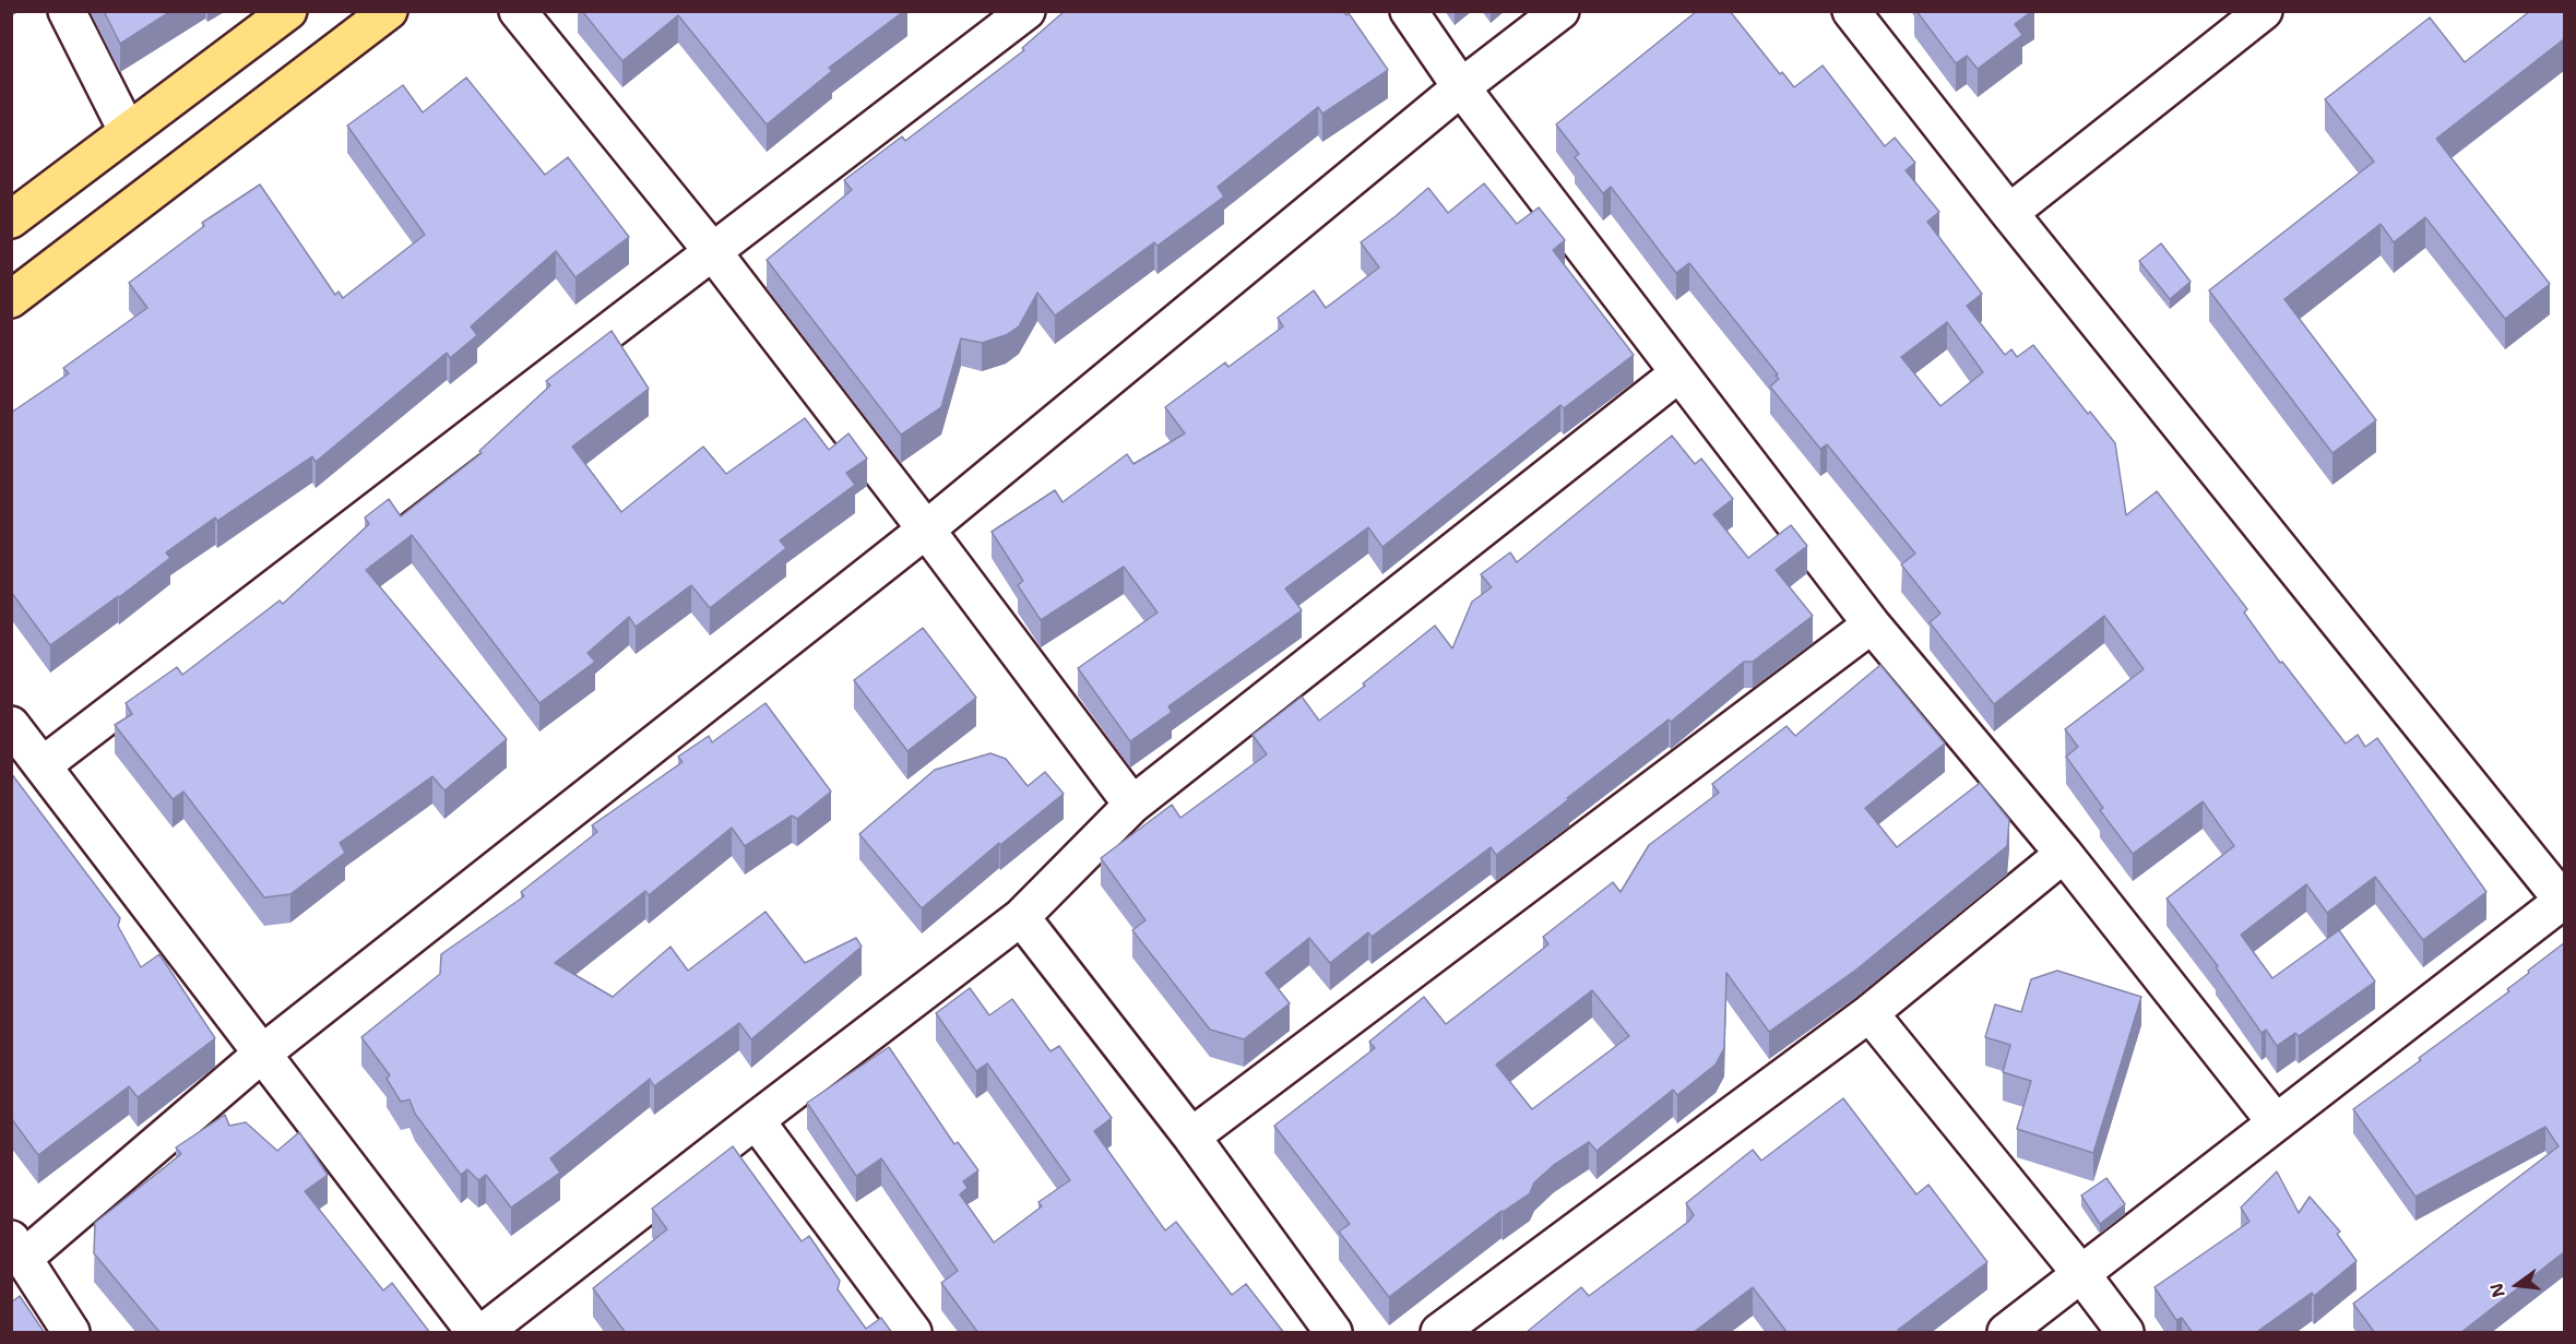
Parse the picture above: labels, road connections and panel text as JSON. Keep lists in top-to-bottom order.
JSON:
{
  "north": "left"
}
